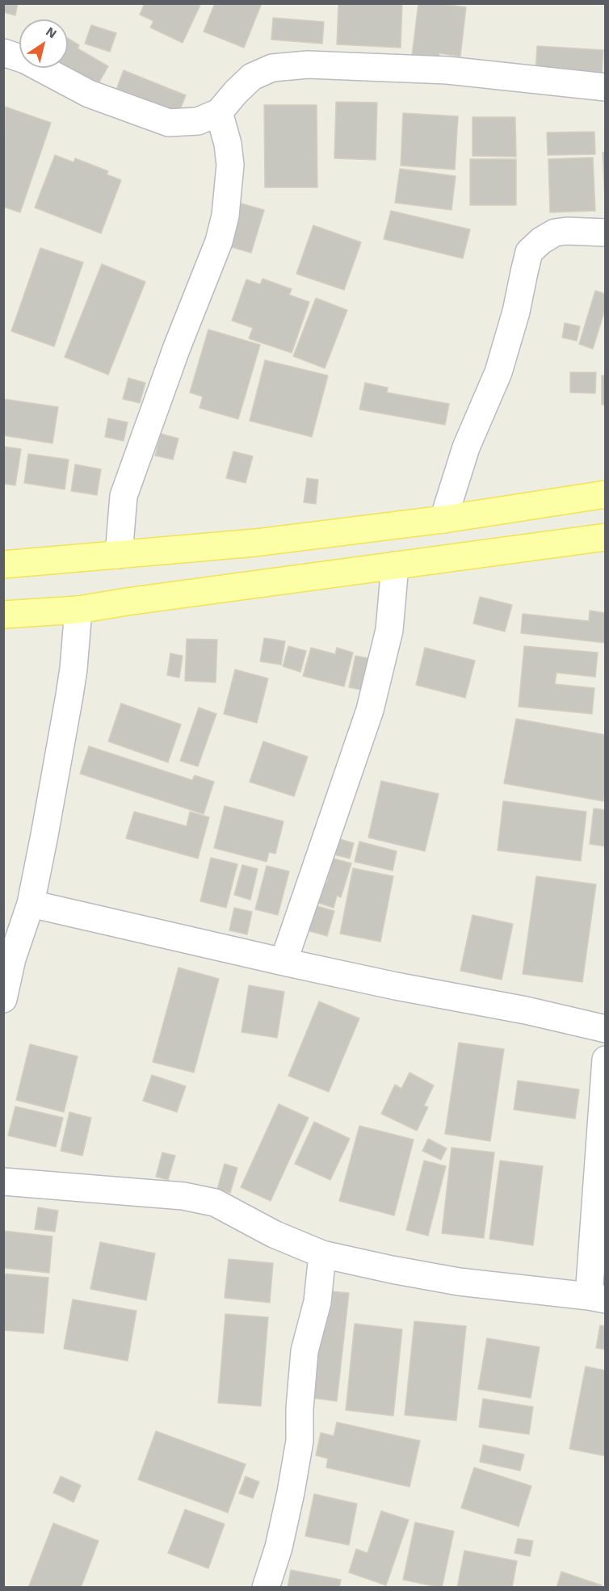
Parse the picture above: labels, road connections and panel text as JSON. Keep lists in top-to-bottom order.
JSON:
{
  "north": "top right"
}
